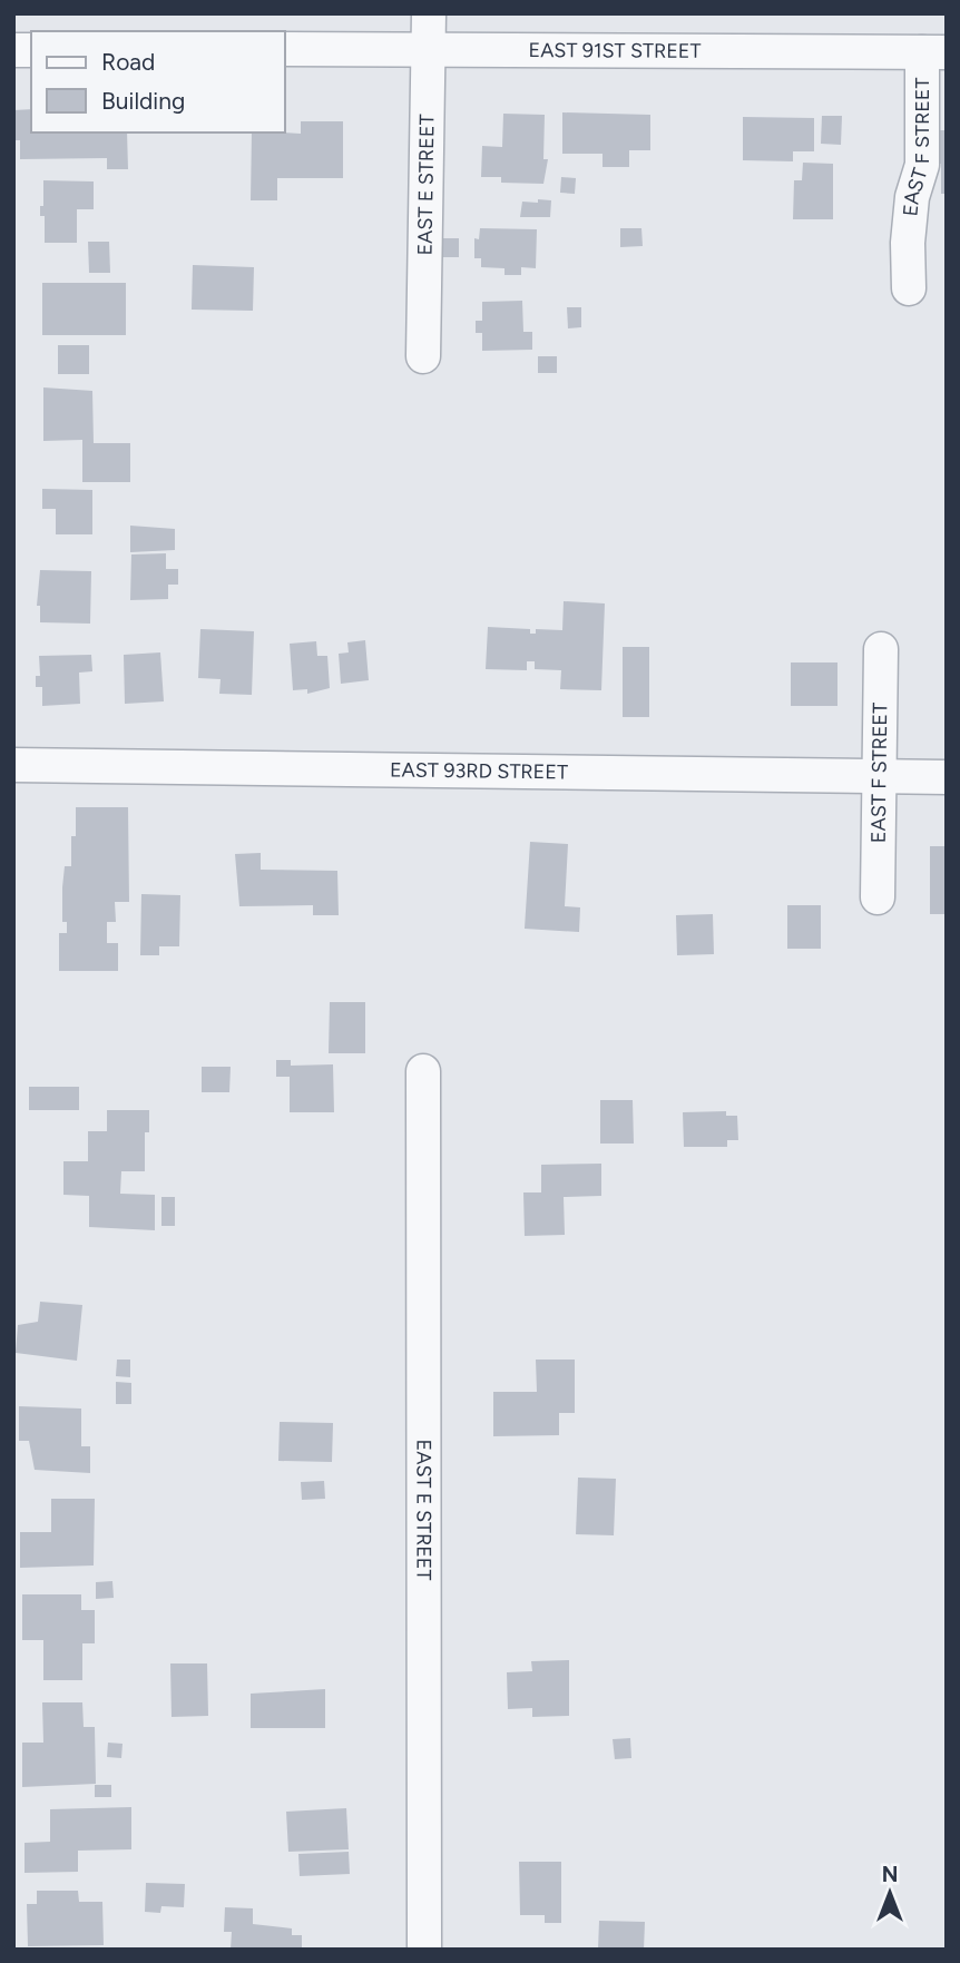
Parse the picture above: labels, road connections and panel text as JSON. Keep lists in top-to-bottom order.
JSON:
{
  "streets": {
    "street": [
      "EAST 91ST STREET",
      "EAST F STREET",
      "EAST E STREET",
      "EAST 93RD STREET"
    ]
  },
  "crossings": [
    ["EAST 91ST STREET", "EAST F STREET"],
    ["EAST 91ST STREET", "EAST E STREET"],
    ["EAST F STREET", "EAST 93RD STREET"]
  ],
  "legend": ["Road", "Building"],
  "north": "top"
}
